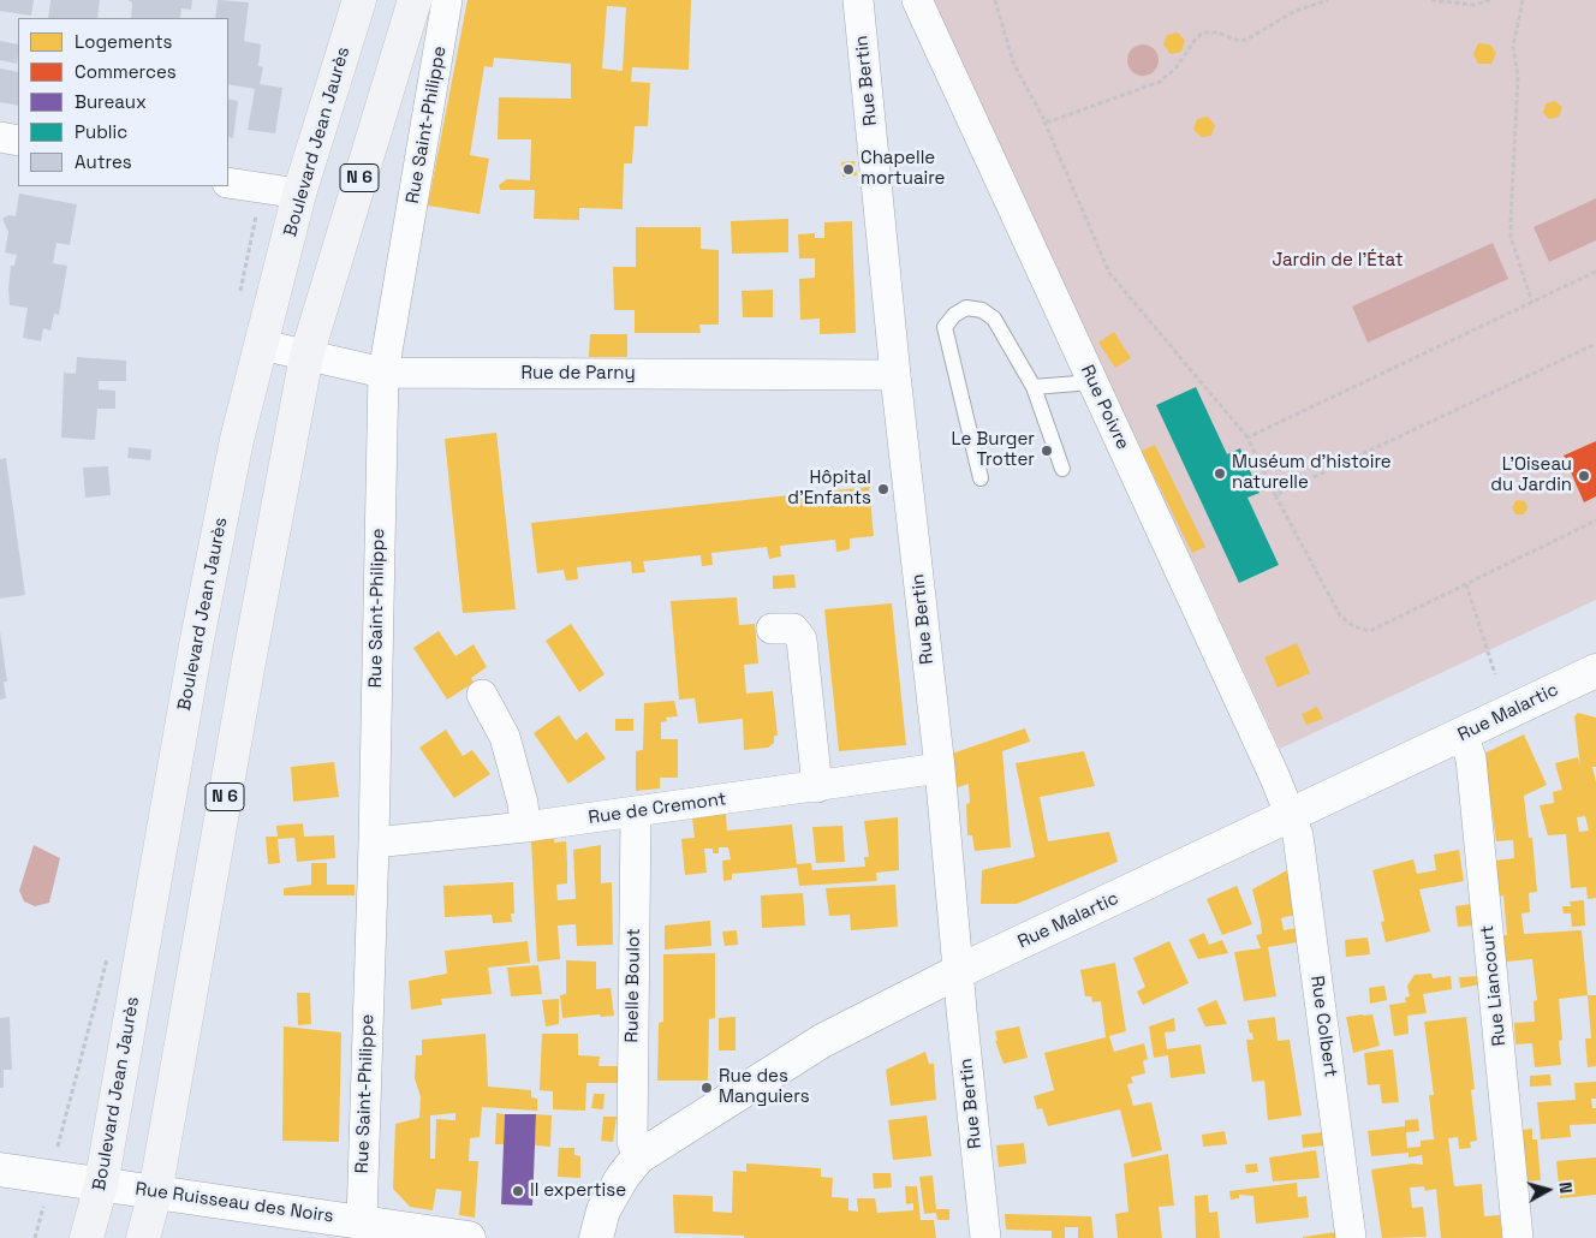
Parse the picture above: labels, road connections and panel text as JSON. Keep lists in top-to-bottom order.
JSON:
{
  "streets": {
    "main road": ["Boulevard Jean Jaurès", "N 6"],
    "street": [
      "Rue Bertin",
      "Rue Saint-Philippe",
      "Rue de Parny",
      "Rue Poivre",
      "Rue Malartic",
      "Rue de Cremont",
      "Ruelle Boulot",
      "Rue Liancourt",
      "Rue Colbert",
      "Rue Ruisseau des Noirs"
    ]
  },
  "crossings": [
    ["Rue Bertin", "Rue de Parny"],
    ["Rue Bertin", "Rue Malartic"],
    ["Rue Bertin", "Rue de Cremont"],
    ["Rue Saint-Philippe", "Rue de Parny"],
    ["Rue Saint-Philippe", "Rue de Cremont"],
    ["Rue Saint-Philippe", "Rue Ruisseau des Noirs"],
    ["Boulevard Jean Jaurès", "Rue de Parny"],
    ["Boulevard Jean Jaurès", "Rue Ruisseau des Noirs"],
    ["N 6", "Rue de Parny"],
    ["N 6", "Rue Ruisseau des Noirs"],
    ["Rue Poivre", "Rue Malartic"],
    ["Rue Poivre", "Rue Colbert"],
    ["Rue Malartic", "Ruelle Boulot"],
    ["Rue Malartic", "Rue Liancourt"],
    ["Rue Malartic", "Rue Colbert"],
    ["Rue de Cremont", "Ruelle Boulot"]
  ],
  "parks": ["Jardin de l'État"],
  "places": [
    "Chapelle mortuaire",
    "Le Burger Trotter",
    "Muséum d'histoire naturelle",
    "L'Oiseau du Jardin",
    "Hôpital d'Enfants",
    "Rue des Manguiers",
    "Il expertise"
  ],
  "legend": [
    "Logements",
    "Commerces",
    "Bureaux",
    "Public",
    "Autres"
  ],
  "north": "right"
}
